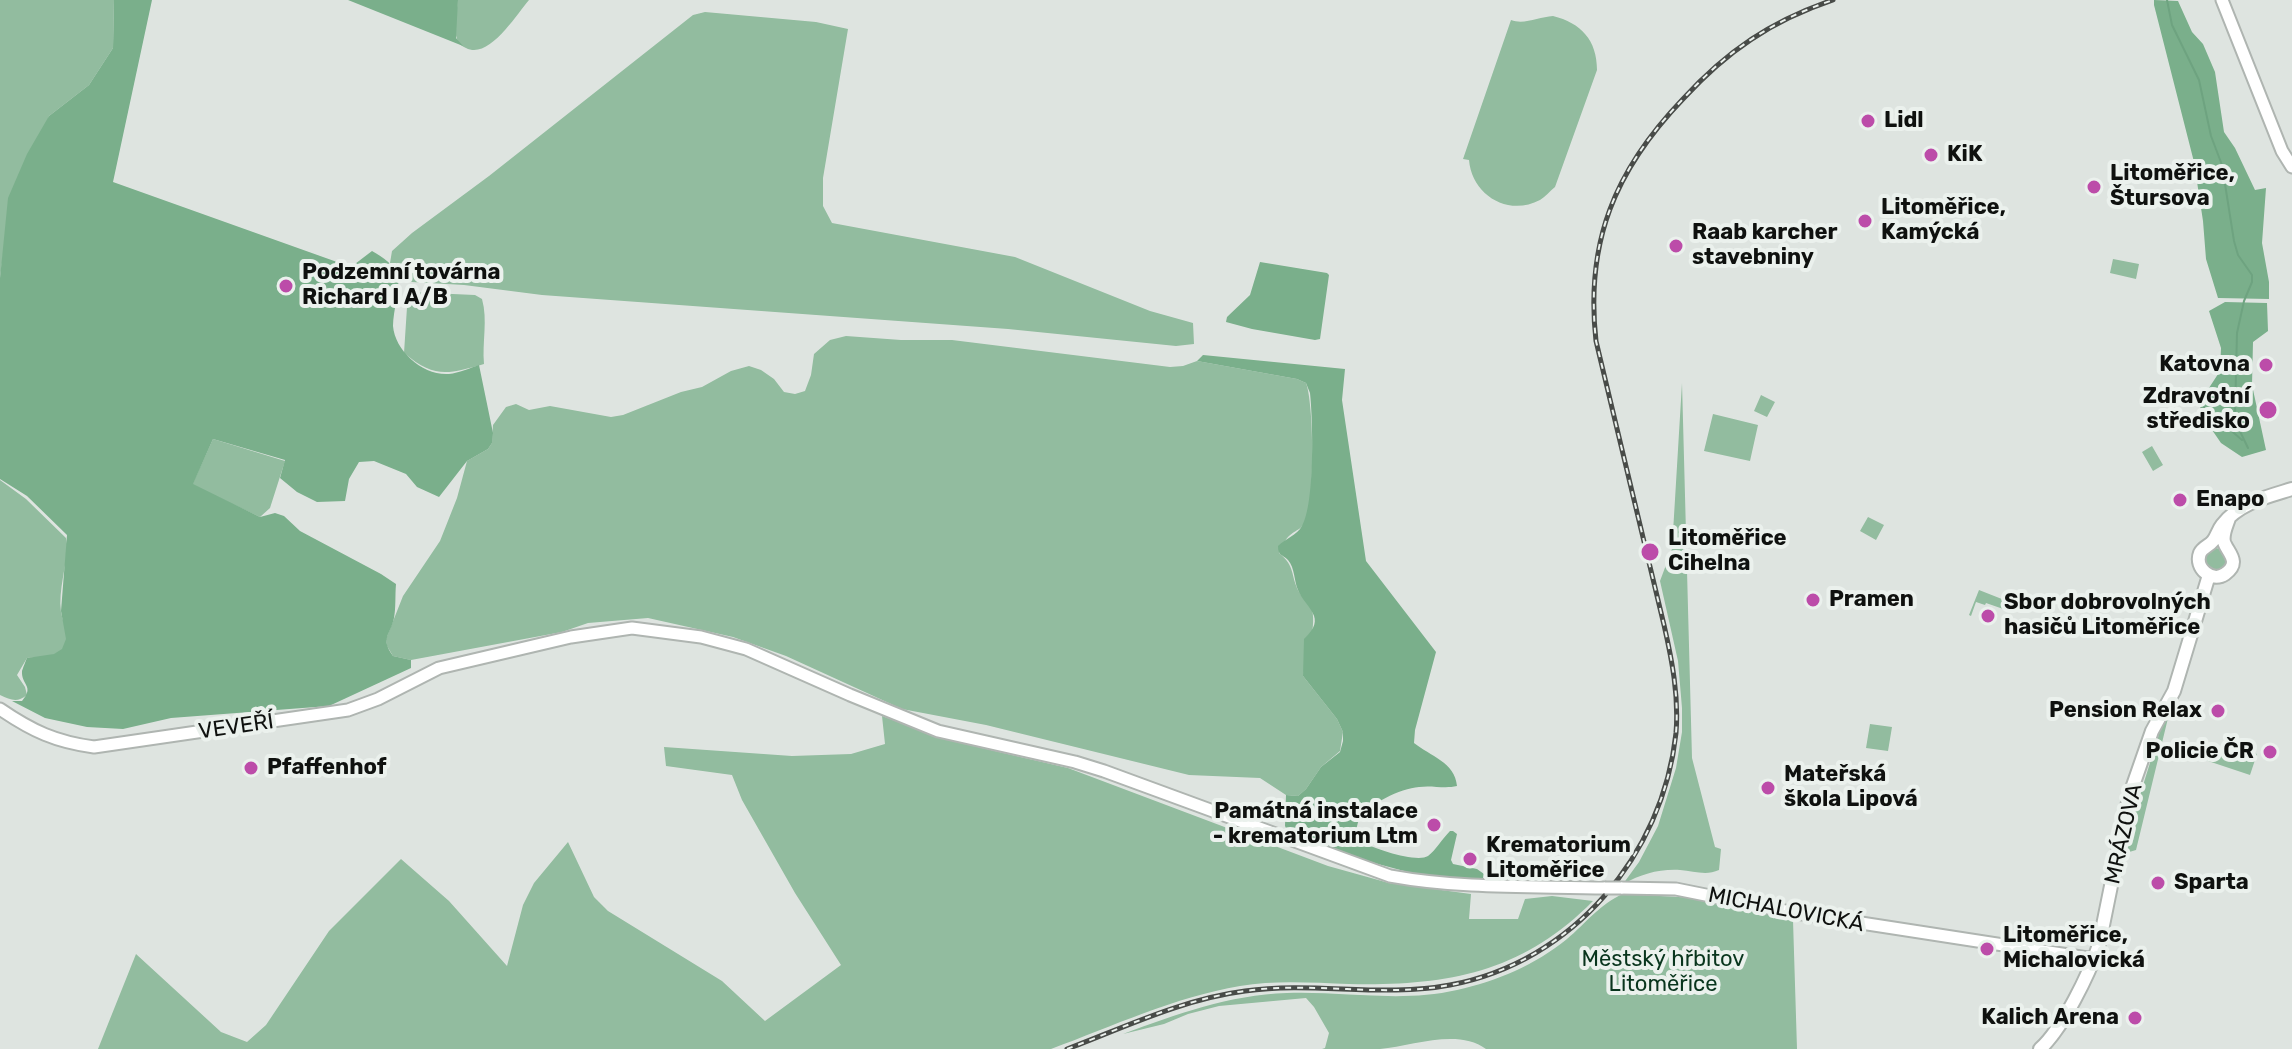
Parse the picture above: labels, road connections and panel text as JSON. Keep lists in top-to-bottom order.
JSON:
{
  "streets": {
    "main road": ["MRÁZOVA"],
    "street": ["VEVEŘÍ", "MICHALOVICKÁ"]
  },
  "crossings": [
    ["VEVEŘÍ", "MICHALOVICKÁ"],
    ["MRÁZOVA", "MICHALOVICKÁ"]
  ],
  "parks": ["Městský hřbitov Litoměřice"],
  "places": [
    "Lidl",
    "KiK",
    "Litoměřice, Štursova",
    "Litoměřice, Kamýcká",
    "Raab karcher stavebniny",
    "Podzemní továrna Richard I A/B",
    "Katovna",
    "Zdravotní středisko",
    "Enapo",
    "Litoměřice Cihelna",
    "Pramen",
    "Sbor dobrovolných hasičů Litoměřice",
    "Pension Relax",
    "Policie ČR",
    "Pfaffenhof",
    "Mateřská škola Lipová",
    "Památná instalace - krematorium Ltm",
    "Krematorium Litoměřice",
    "Sparta",
    "Litoměřice, Michalovická",
    "Kalich Arena"
  ]
}
